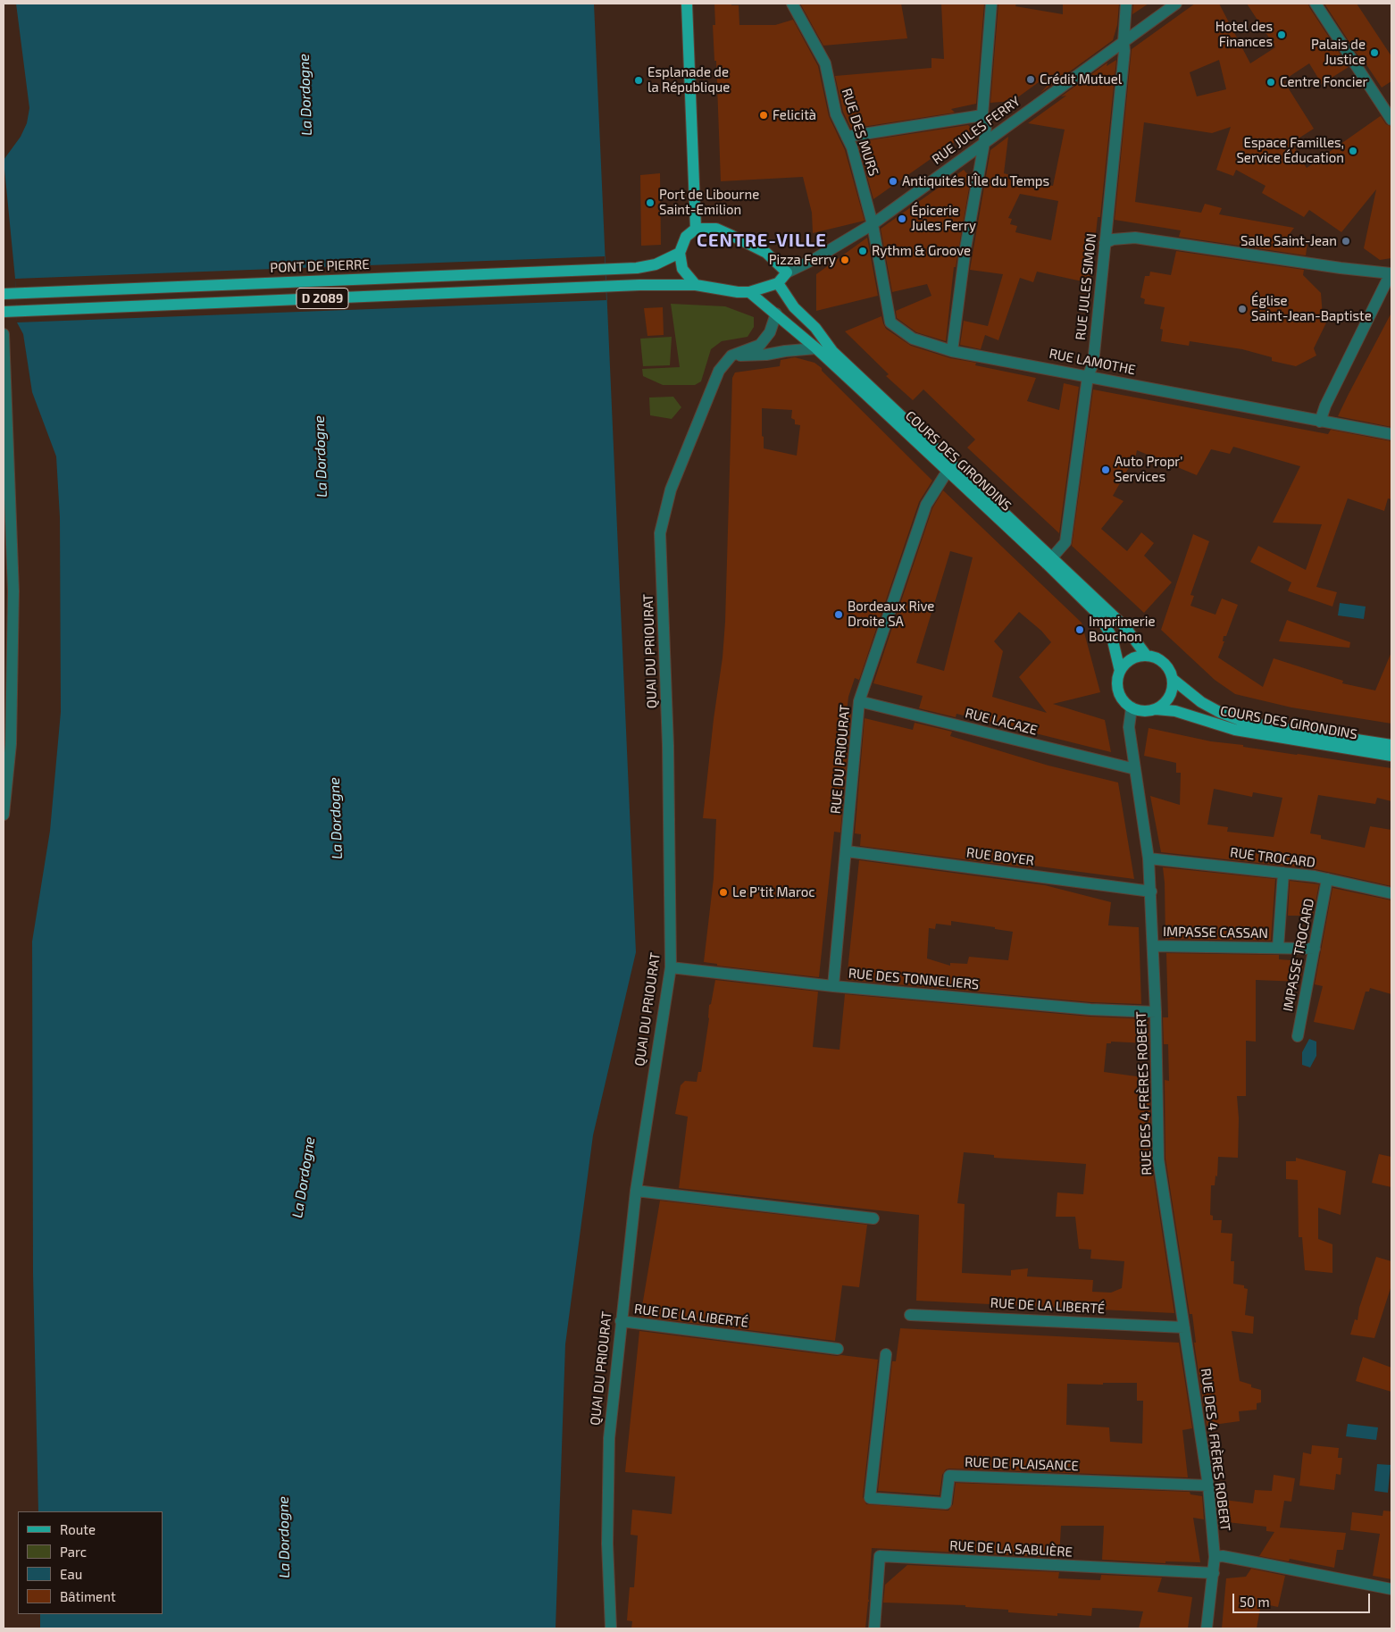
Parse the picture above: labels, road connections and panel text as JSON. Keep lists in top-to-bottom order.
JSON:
{
  "streets": {
    "main road": ["PONT DE PIERRE", "D 2089", "COURS DES GIRONDINS"],
    "street": [
      "RUE JULES FERRY",
      "RUE DES MURS",
      "RUE JULES SIMON",
      "RUE LAMOTHE",
      "QUAI DU PRIOURAT",
      "RUE LACAZE",
      "RUE DU PRIOURAT",
      "RUE BOYER",
      "RUE TROCARD",
      "IMPASSE CASSAN",
      "IMPASSE TROCARD",
      "RUE DES TONNELIERS",
      "RUE DES 4 FRÈRES ROBERT",
      "RUE DE LA LIBERTÉ",
      "RUE DE PLAISANCE",
      "RUE DE LA SABLIÈRE"
    ]
  },
  "crossings": [
    ["RUE JULES FERRY", "RUE DES MURS"],
    ["RUE JULES FERRY", "RUE JULES SIMON"],
    ["RUE JULES FERRY", "RUE LAMOTHE"],
    ["RUE DES MURS", "RUE LAMOTHE"],
    ["RUE JULES SIMON", "RUE LAMOTHE"],
    ["RUE JULES SIMON", "COURS DES GIRONDINS"],
    ["COURS DES GIRONDINS", "RUE DU PRIOURAT"],
    ["COURS DES GIRONDINS", "RUE DES 4 FRÈRES ROBERT"],
    ["QUAI DU PRIOURAT", "RUE DES TONNELIERS"],
    ["QUAI DU PRIOURAT", "RUE DE LA LIBERTÉ"],
    ["RUE LACAZE", "RUE DU PRIOURAT"],
    ["RUE LACAZE", "RUE DES 4 FRÈRES ROBERT"],
    ["RUE DU PRIOURAT", "RUE BOYER"],
    ["RUE DU PRIOURAT", "RUE DES TONNELIERS"],
    ["RUE BOYER", "RUE DES 4 FRÈRES ROBERT"],
    ["RUE TROCARD", "IMPASSE CASSAN"],
    ["RUE TROCARD", "IMPASSE TROCARD"],
    ["RUE TROCARD", "RUE DES 4 FRÈRES ROBERT"],
    ["IMPASSE CASSAN", "IMPASSE TROCARD"],
    ["IMPASSE CASSAN", "RUE DES 4 FRÈRES ROBERT"],
    ["RUE DES TONNELIERS", "RUE DES 4 FRÈRES ROBERT"],
    ["RUE DES 4 FRÈRES ROBERT", "RUE DE LA LIBERTÉ"],
    ["RUE DES 4 FRÈRES ROBERT", "RUE DE PLAISANCE"],
    ["RUE DES 4 FRÈRES ROBERT", "RUE DE LA SABLIÈRE"]
  ],
  "districts": ["CENTRE-VILLE"],
  "water": ["La Dordogne"],
  "places": [
    "Hotel des Finances",
    "Palais de Justice",
    "Crédit Mutuel",
    "Esplanade de la République",
    "Centre Foncier",
    "Felicità",
    "Espace Familles, Service Éducation",
    "Antiquités l'Île du Temps",
    "Port de Libourne Saint-Emilion",
    "Épicerie Jules Ferry",
    "Salle Saint-Jean",
    "Rythm & Groove",
    "Pizza Ferry",
    "Église Saint-Jean-Baptiste",
    "Auto Propr' Services",
    "Bordeaux Rive Droite SA",
    "Imprimerie Bouchon",
    "Le P'tit Maroc"
  ],
  "legend": [
    "Route",
    "Parc",
    "Eau",
    "Bâtiment"
  ],
  "scale_bar": "50 m"
}
